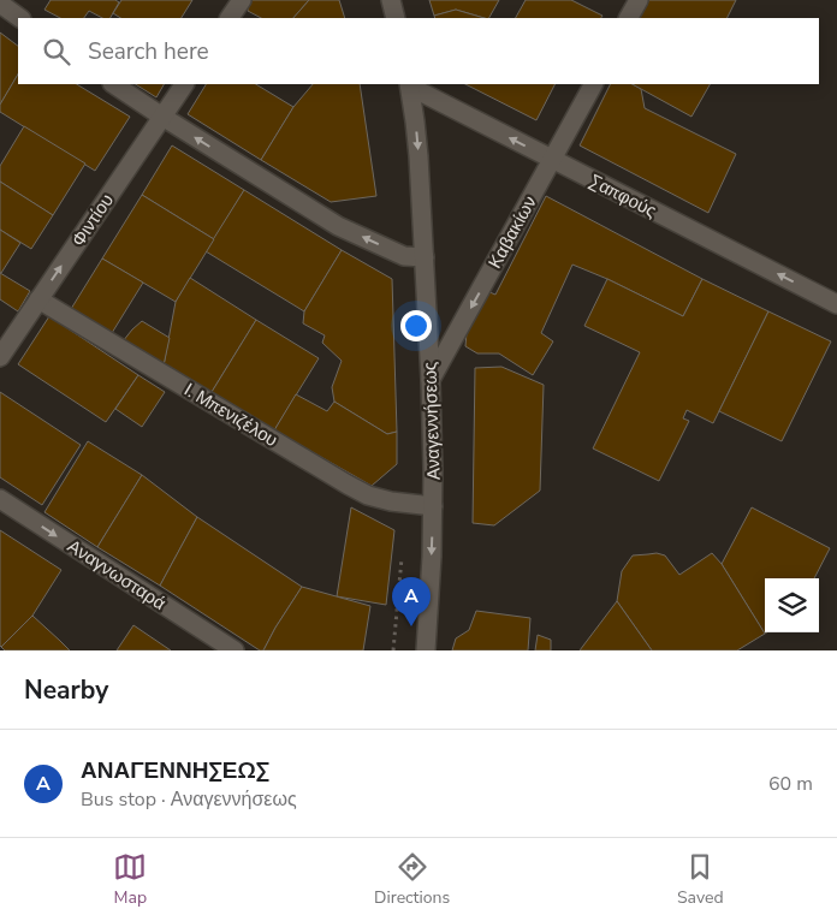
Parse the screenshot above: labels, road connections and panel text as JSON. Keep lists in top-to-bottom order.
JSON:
{
  "streets": {
    "street": [
      "Σαπφούς",
      "Φιντίου",
      "Καβακίων",
      "Ι. Μπενιζέλου",
      "Αναγεννήσεως",
      "Αναγνωσταρά"
    ]
  },
  "crossings": [
    ["Σαπφούς", "Καβακίων"],
    ["Σαπφούς", "Αναγεννήσεως"],
    ["Φιντίου", "Ι. Μπενιζέλου"],
    ["Καβακίων", "Αναγεννήσεως"],
    ["Ι. Μπενιζέλου", "Αναγεννήσεως"]
  ],
  "one_way": [
    "Σαπφούς",
    "Φιντίου",
    "Καβακίων",
    "Αναγεννήσεως",
    "Αναγνωσταρά"
  ],
  "page": {
    "search": "Search here",
    "pins": "A",
    "heading": "Nearby",
    "list": [
      {
        "mark": "A",
        "name": "ΑΝΑΓΕΝΝΗΣΕΩΣ",
        "note": "Bus stop · Αναγεννήσεως",
        "value": "60 m"
      }
    ],
    "nav": ["Map", "Directions", "Saved"]
  }
}
